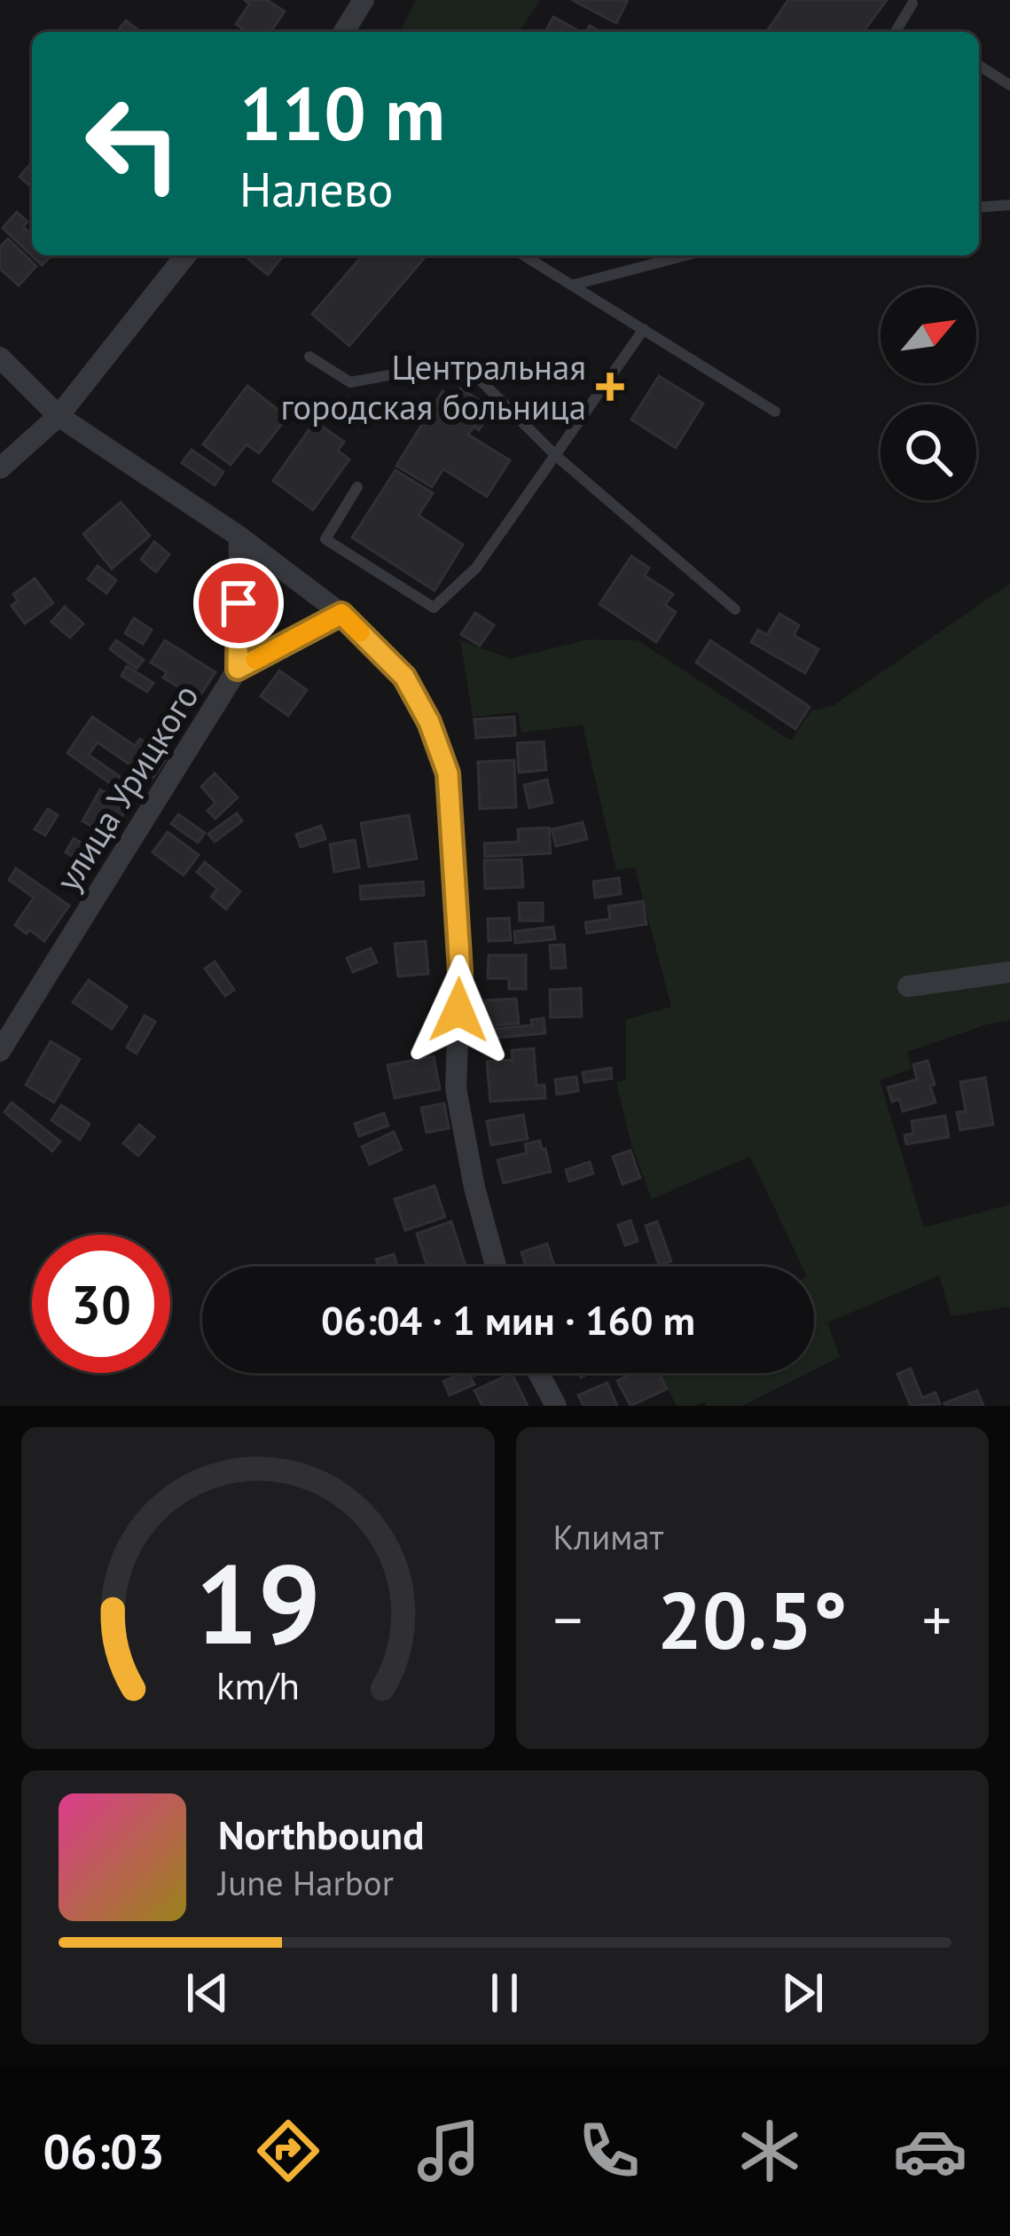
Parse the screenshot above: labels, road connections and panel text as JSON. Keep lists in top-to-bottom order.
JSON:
{
  "streets": {
    "street": ["улица Урицкого"]
  },
  "places": {
    "health": ["Центральная городская больница"]
  },
  "north": "top right",
  "page": {
    "turn": ["110 m", "Налево"],
    "limit": "30",
    "trip": "06:04 · 1 мин · 160 m",
    "tile": "Климат",
    "heat": ["−", "20.5°", "+"],
    "song": ["Northbound", "June Harbor"],
    "tabs": "06:03",
    "gauge": ["19", "km/h"]
  }
}
